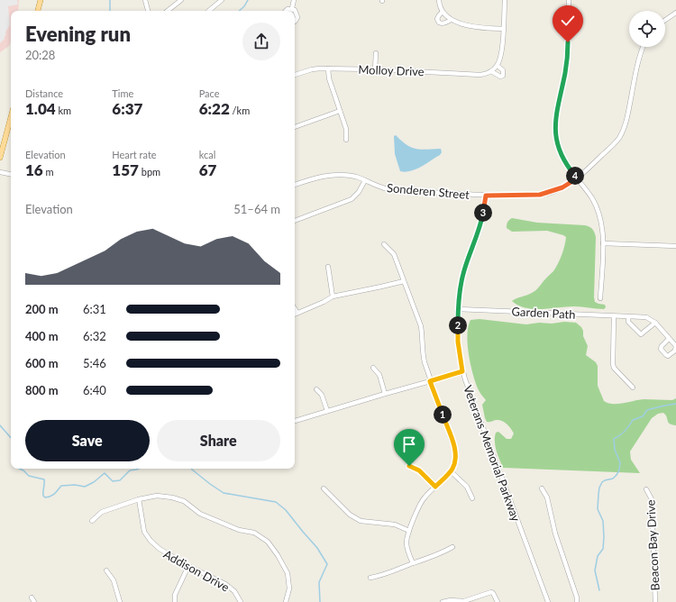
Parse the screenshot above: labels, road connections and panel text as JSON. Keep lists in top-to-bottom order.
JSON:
{
  "streets": {
    "street": [
      "Molloy Drive",
      "Sonderen Street",
      "Garden Path",
      "Veterans Memorial Parkway",
      "Beacon Bay Drive",
      "Addison Drive"
    ]
  },
  "crossings": [
    ["Sonderen Street", "Veterans Memorial Parkway"],
    ["Garden Path", "Veterans Memorial Parkway"]
  ],
  "page": {
    "heading": ["Evening run", "20:28"],
    "stats": [
      ["Distance", "1.04 km"],
      ["Time", "6:37"],
      ["Pace", "6:22 /km"],
      ["Elevation", "16 m"],
      ["Heart rate", "157 bpm"],
      ["kcal", "67"]
    ],
    "pins": [
      "4",
      "3",
      "2",
      "1"
    ],
    "chart": ["Elevation", "51–64 m"],
    "list": [
      {
        "name": "200 m",
        "note": "6:31"
      },
      {
        "name": "400 m",
        "note": "6:32"
      },
      {
        "name": "600 m",
        "note": "5:46"
      },
      {
        "name": "800 m",
        "note": "6:40"
      }
    ],
    "buttons": ["Save", "Share"]
  }
}
